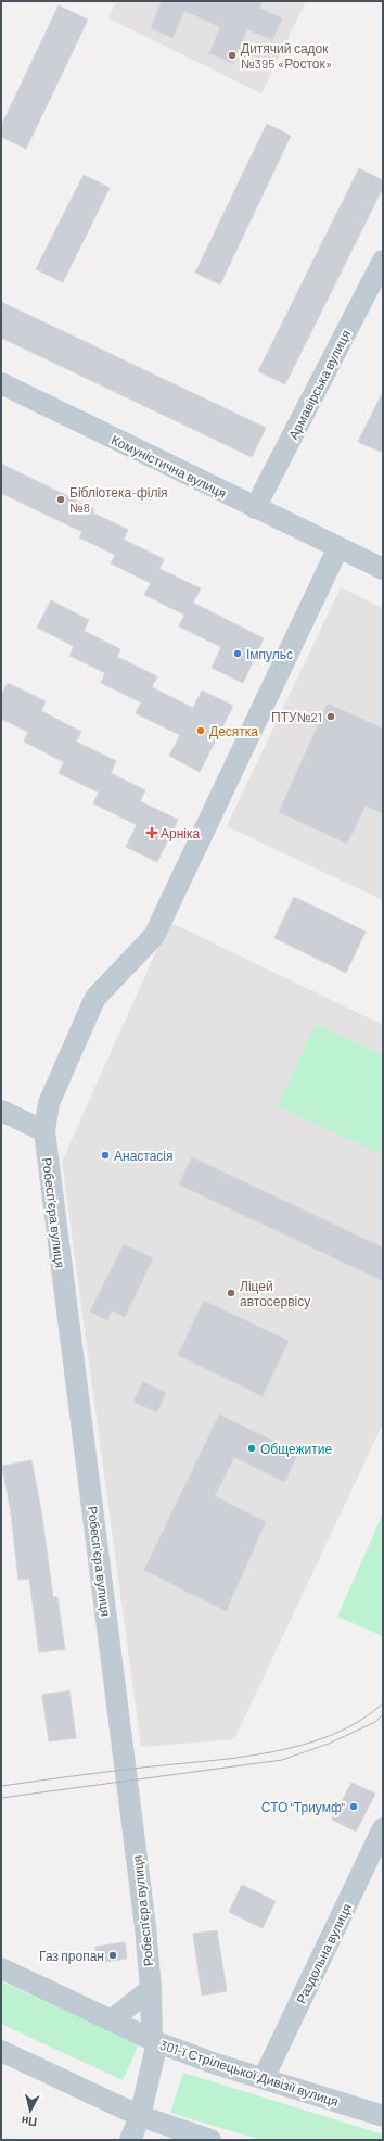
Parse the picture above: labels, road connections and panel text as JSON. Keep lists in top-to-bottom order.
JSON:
{
  "streets": {
    "street": [
      "Армавірська вулиця",
      "Комуністична вулиця",
      "Робесп’єра вулиця",
      "Раздольна вулиця",
      "301-ї Стрілецької Дивізії вулиця"
    ]
  },
  "crossings": [
    ["Армавірська вулиця", "Комуністична вулиця"],
    ["Робесп’єра вулиця", "301-ї Стрілецької Дивізії вулиця"],
    ["Раздольна вулиця", "301-ї Стрілецької Дивізії вулиця"]
  ],
  "places": {
    "other": [
      "Дитячий садок №395 «Росток»",
      "Бібліотека-філія №8",
      "Імпульс",
      "ПТУ№21",
      "Десятка",
      "Анастасія",
      "Ліцей автосервісу",
      "Общежитие",
      "СТО \"Триумф\"",
      "Газ пропан"
    ],
    "health": ["Арніка"]
  },
  "north": "bottom"
}
